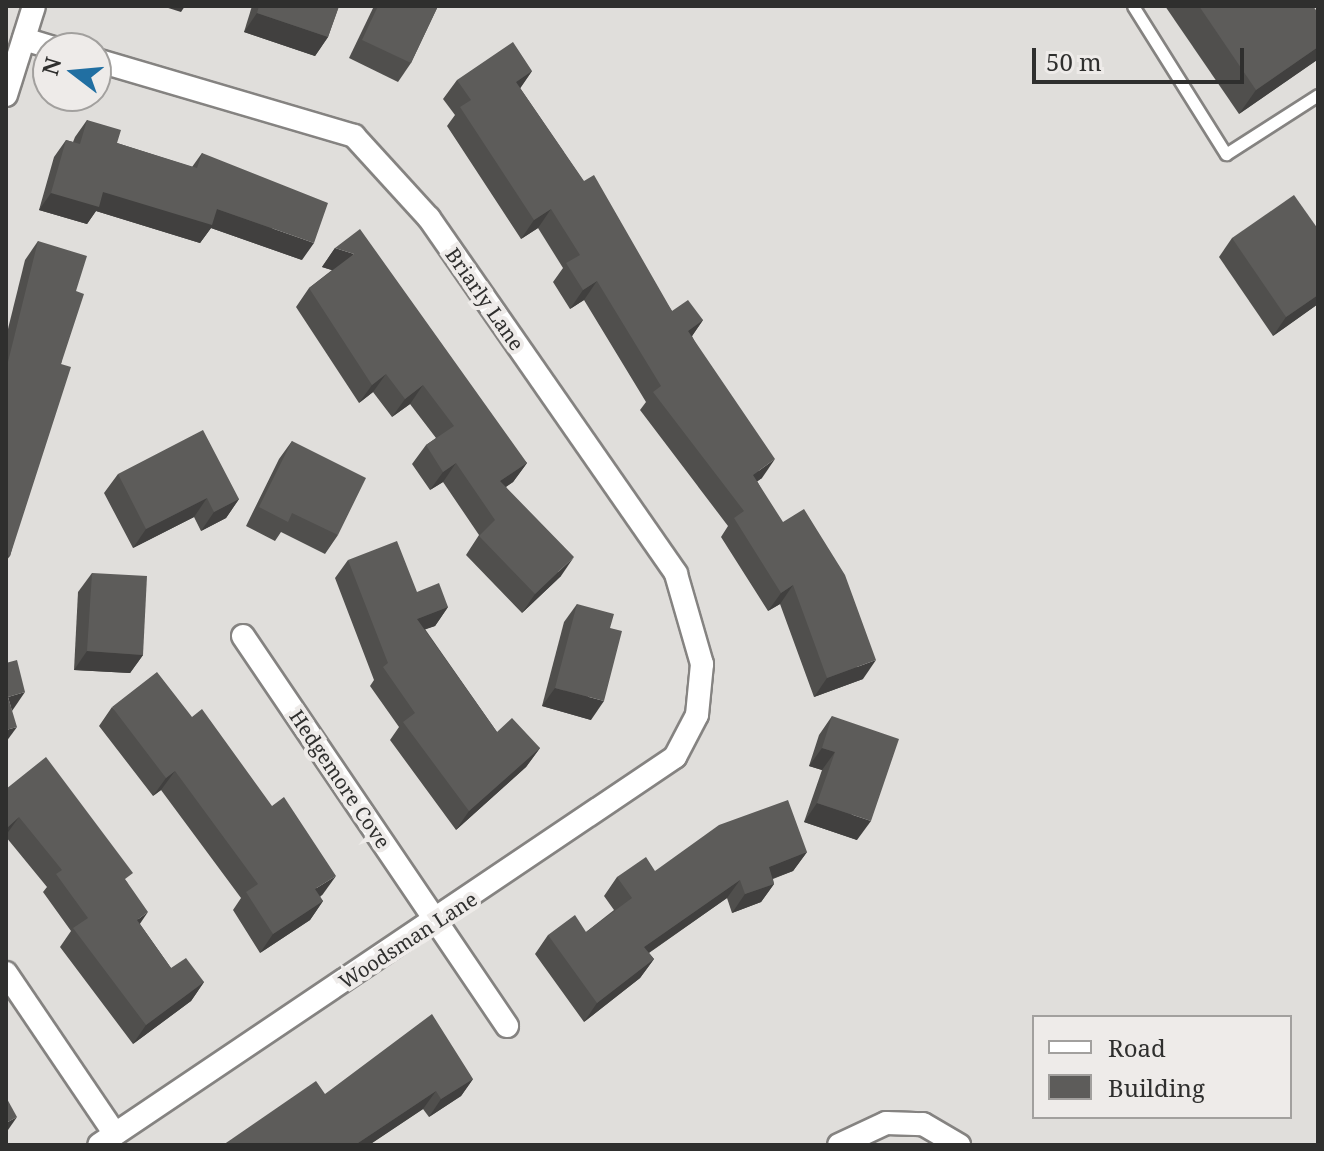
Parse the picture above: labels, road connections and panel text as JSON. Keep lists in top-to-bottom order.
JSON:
{
  "streets": {
    "street": ["Briarly Lane", "Hedgemore Cove", "Woodsman Lane"]
  },
  "crossings": [
    ["Briarly Lane", "Woodsman Lane"],
    ["Hedgemore Cove", "Woodsman Lane"]
  ],
  "legend": ["Road", "Building"],
  "scale_bar": "50 m",
  "north": "left"
}
